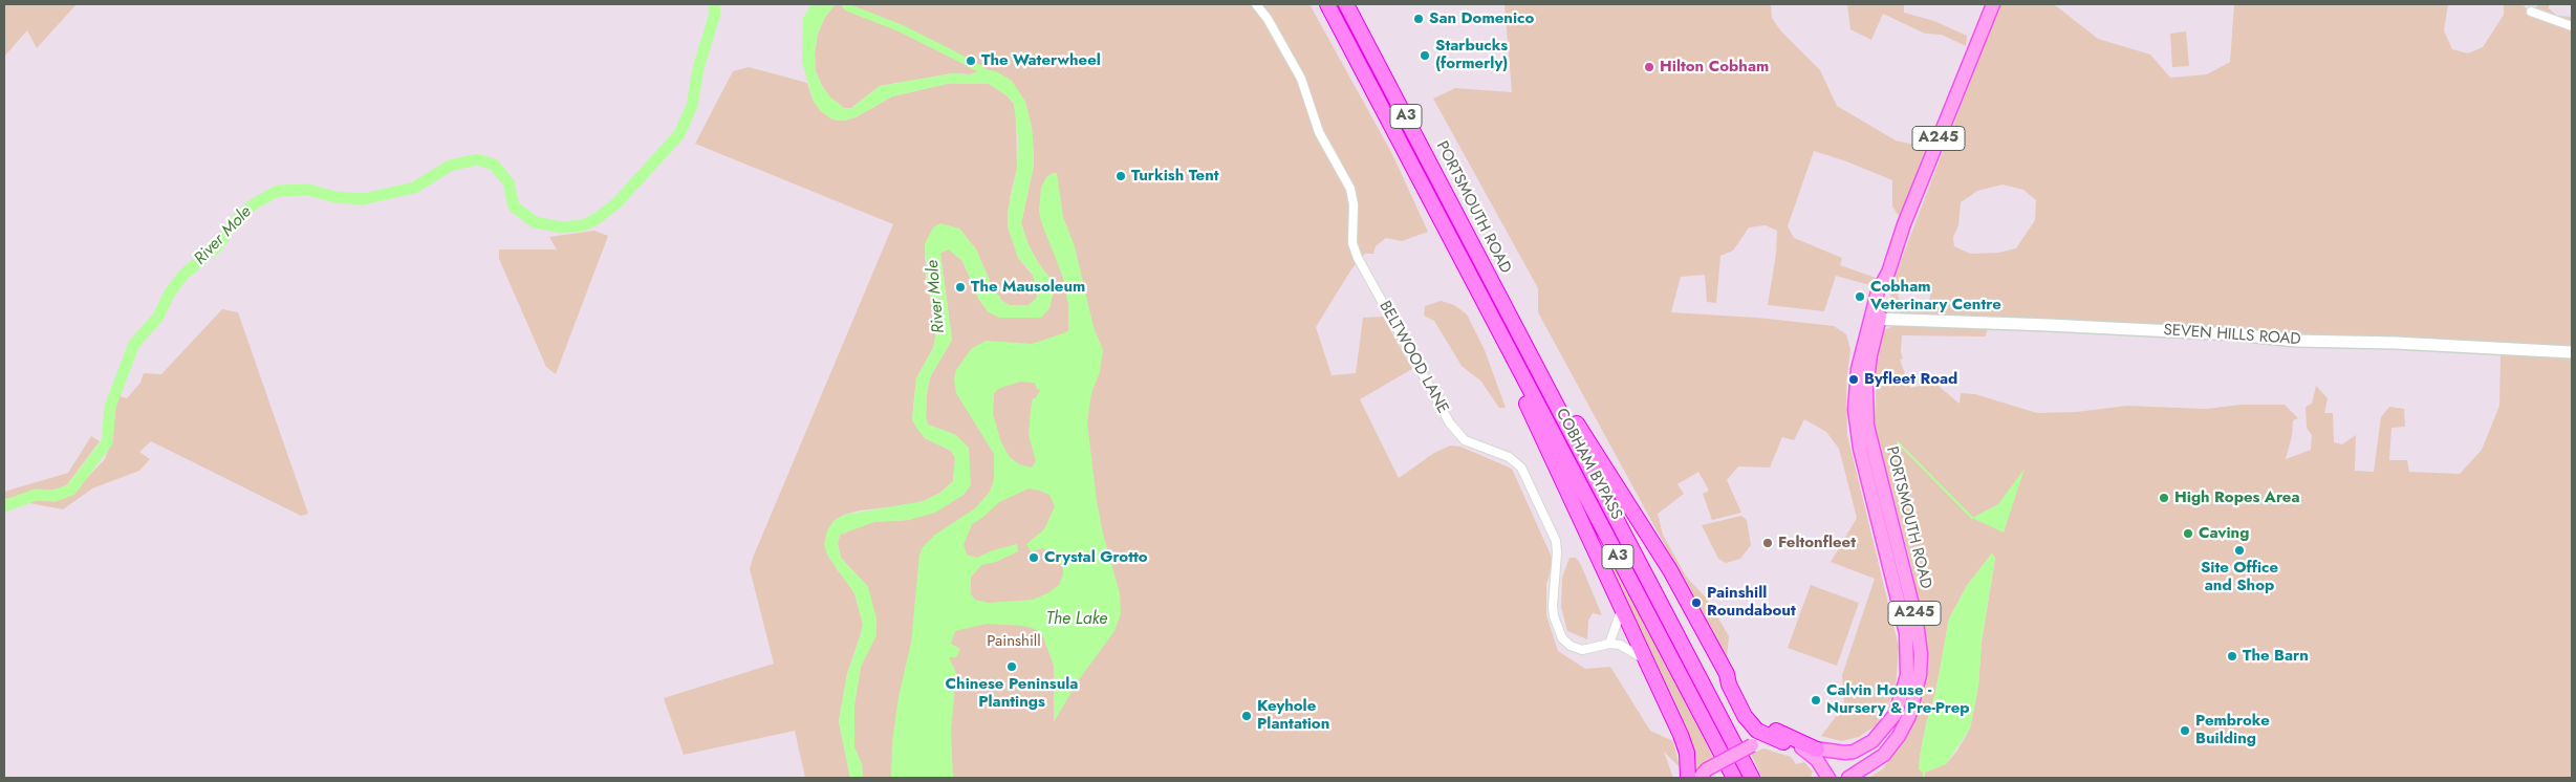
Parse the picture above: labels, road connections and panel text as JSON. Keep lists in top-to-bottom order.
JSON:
{
  "streets": {
    "highway": ["A3", "PORTSMOUTH ROAD", "COBHAM BYPASS"],
    "main road": ["A245", "SEVEN HILLS ROAD"],
    "street": ["BELTWOOD LANE"]
  },
  "crossings": [
    ["A3", "COBHAM BYPASS"],
    ["A245", "PORTSMOUTH ROAD"],
    ["A245", "SEVEN HILLS ROAD"],
    ["PORTSMOUTH ROAD", "SEVEN HILLS ROAD"],
    ["PORTSMOUTH ROAD", "COBHAM BYPASS"]
  ],
  "water": ["River Mole", "The Lake"],
  "parks": ["Painshill"],
  "places": [
    "San Domenico",
    "Starbucks (formerly)",
    "The Waterwheel",
    "Hilton Cobham",
    "Turkish Tent",
    "The Mausoleum",
    "Cobham Veterinary Centre",
    "Byfleet Road",
    "High Ropes Area",
    "Caving",
    "Feltonfleet",
    "Site Office and Shop",
    "Crystal Grotto",
    "Painshill Roundabout",
    "The Barn",
    "Chinese Peninsula Plantings",
    "Calvin House - Nursery & Pre-Prep",
    "Keyhole Plantation",
    "Pembroke Building"
  ]
}
